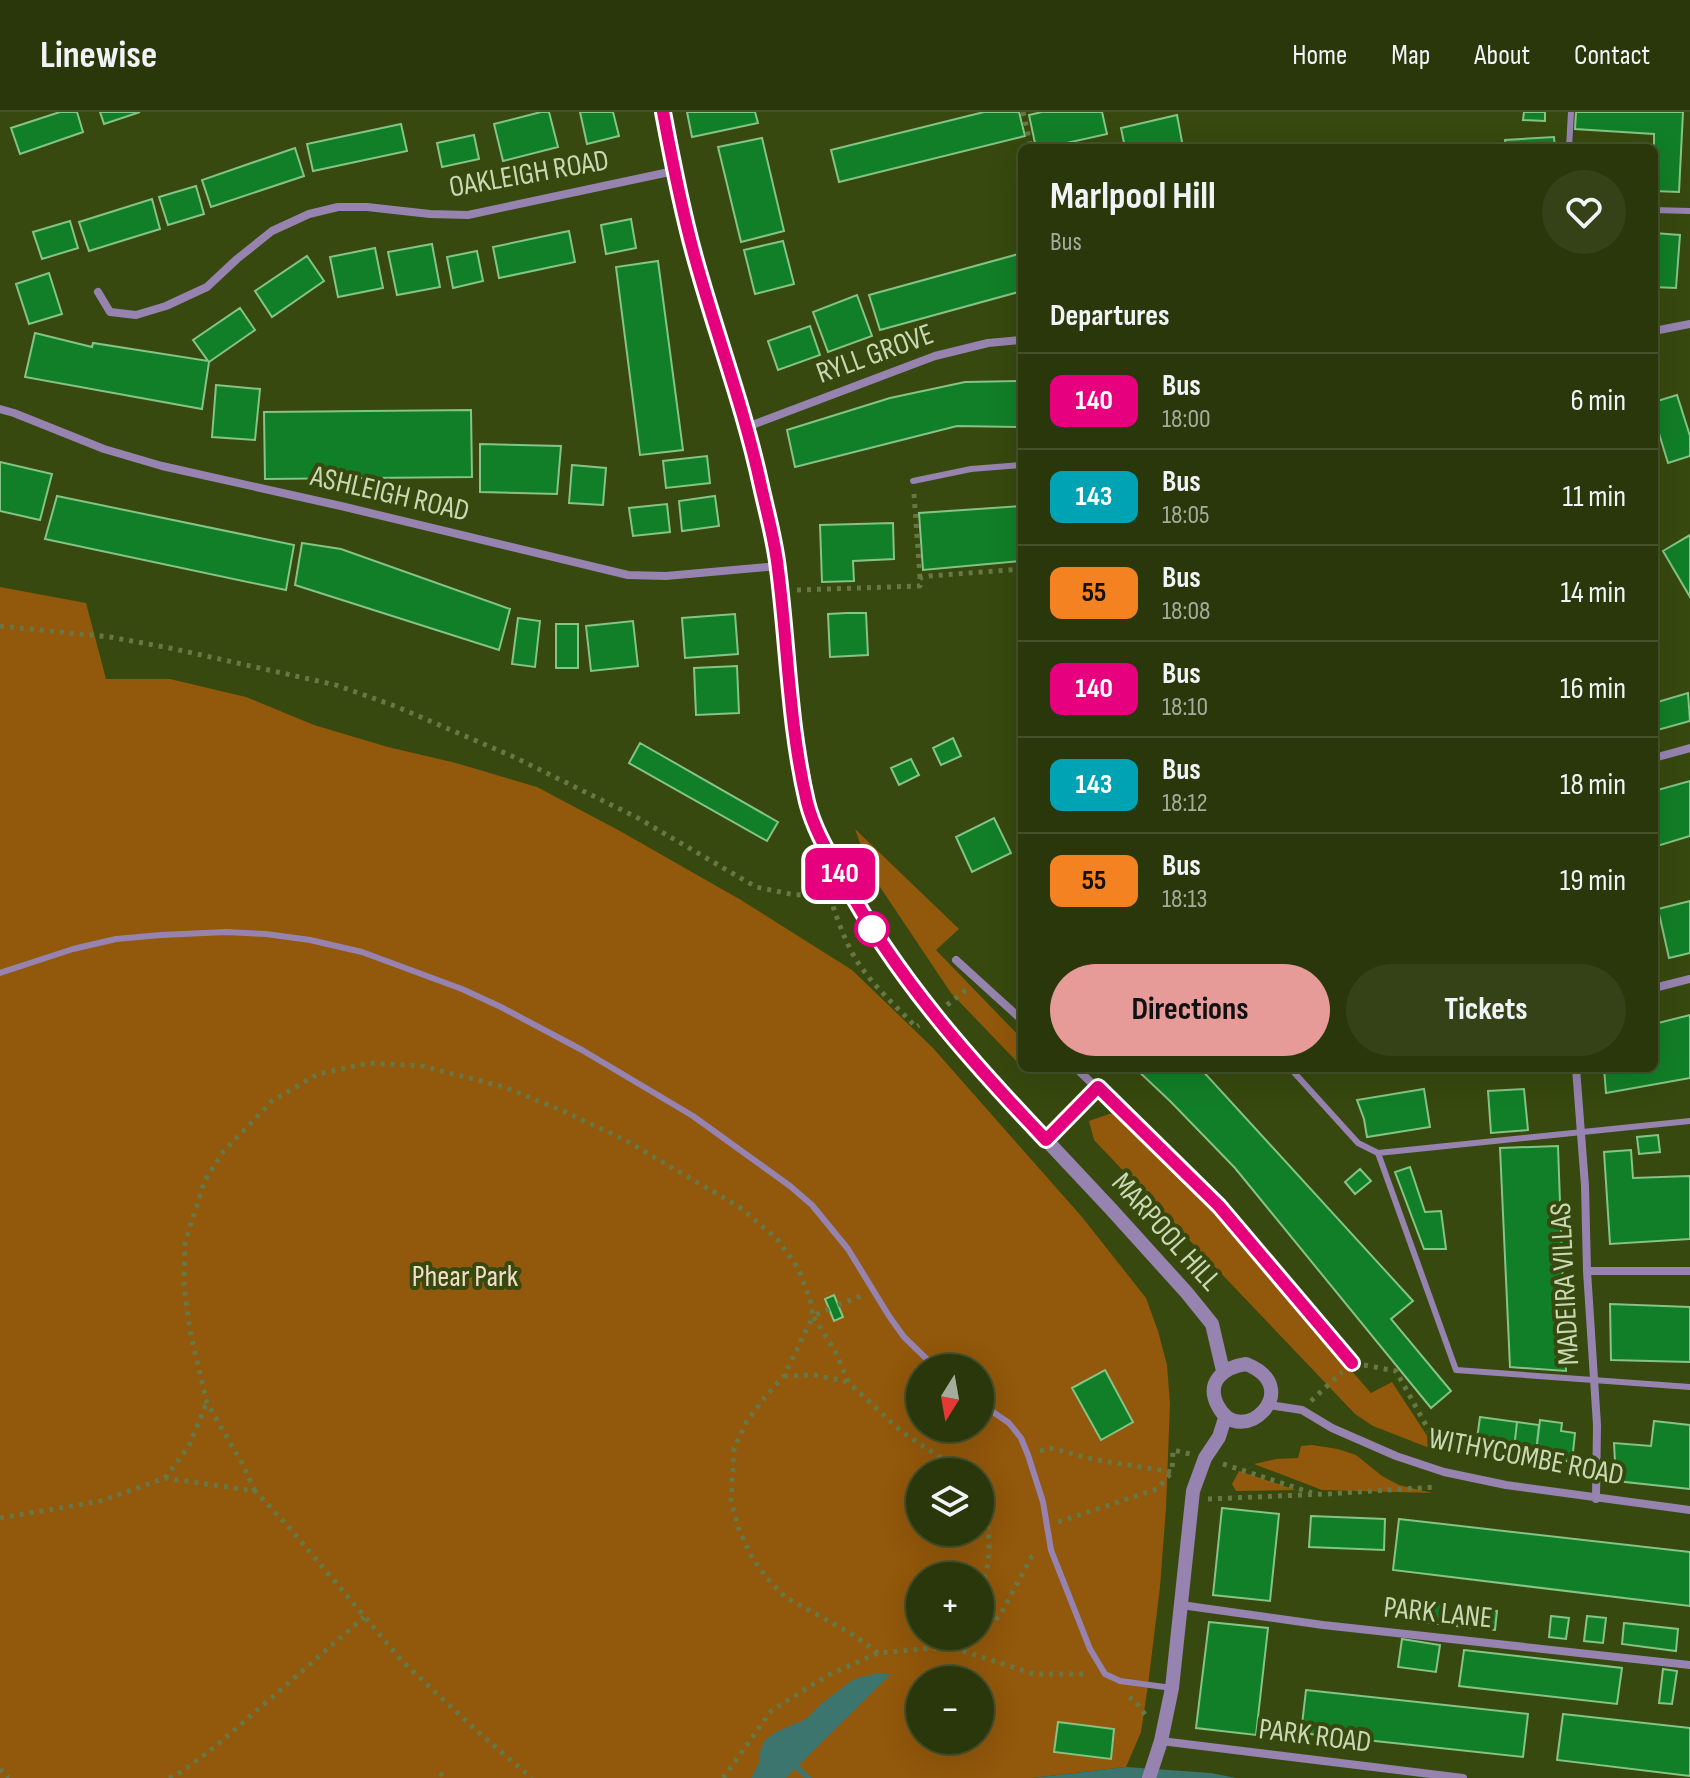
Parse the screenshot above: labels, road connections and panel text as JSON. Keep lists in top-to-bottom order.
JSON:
{
  "streets": {
    "street": [
      "OAKLEIGH ROAD",
      "RYLL GROVE",
      "ASHLEIGH ROAD",
      "MARPOOL HILL",
      "MADEIRA VILLAS",
      "WITHYCOMBE ROAD",
      "PARK LANE",
      "PARK ROAD"
    ]
  },
  "crossings": [
    ["OAKLEIGH ROAD", "MARPOOL HILL"],
    ["RYLL GROVE", "MARPOOL HILL"],
    ["ASHLEIGH ROAD", "MARPOOL HILL"],
    ["MARPOOL HILL", "WITHYCOMBE ROAD"],
    ["MADEIRA VILLAS", "WITHYCOMBE ROAD"]
  ],
  "parks": ["Phear Park"],
  "lines": ["bus line 140"],
  "north": "bottom",
  "page": {
    "header": "Linewise",
    "nav": [
      "Home",
      "Map",
      "About",
      "Contact"
    ],
    "on_map": "140",
    "heading": [
      ["Marlpool Hill", "Bus"],
      "Departures"
    ],
    "list": [
      {
        "mark": "140",
        "name": "Bus",
        "note": "18:00",
        "value": "6 min"
      },
      {
        "mark": "143",
        "name": "Bus",
        "note": "18:05",
        "value": "11 min"
      },
      {
        "mark": "55",
        "name": "Bus",
        "note": "18:08",
        "value": "14 min"
      },
      {
        "mark": "140",
        "name": "Bus",
        "note": "18:10",
        "value": "16 min"
      },
      {
        "mark": "143",
        "name": "Bus",
        "note": "18:12",
        "value": "18 min"
      },
      {
        "mark": "55",
        "name": "Bus",
        "note": "18:13",
        "value": "19 min"
      }
    ],
    "buttons": ["Directions", "Tickets"],
    "map_buttons": ["+", "−"]
  }
}
